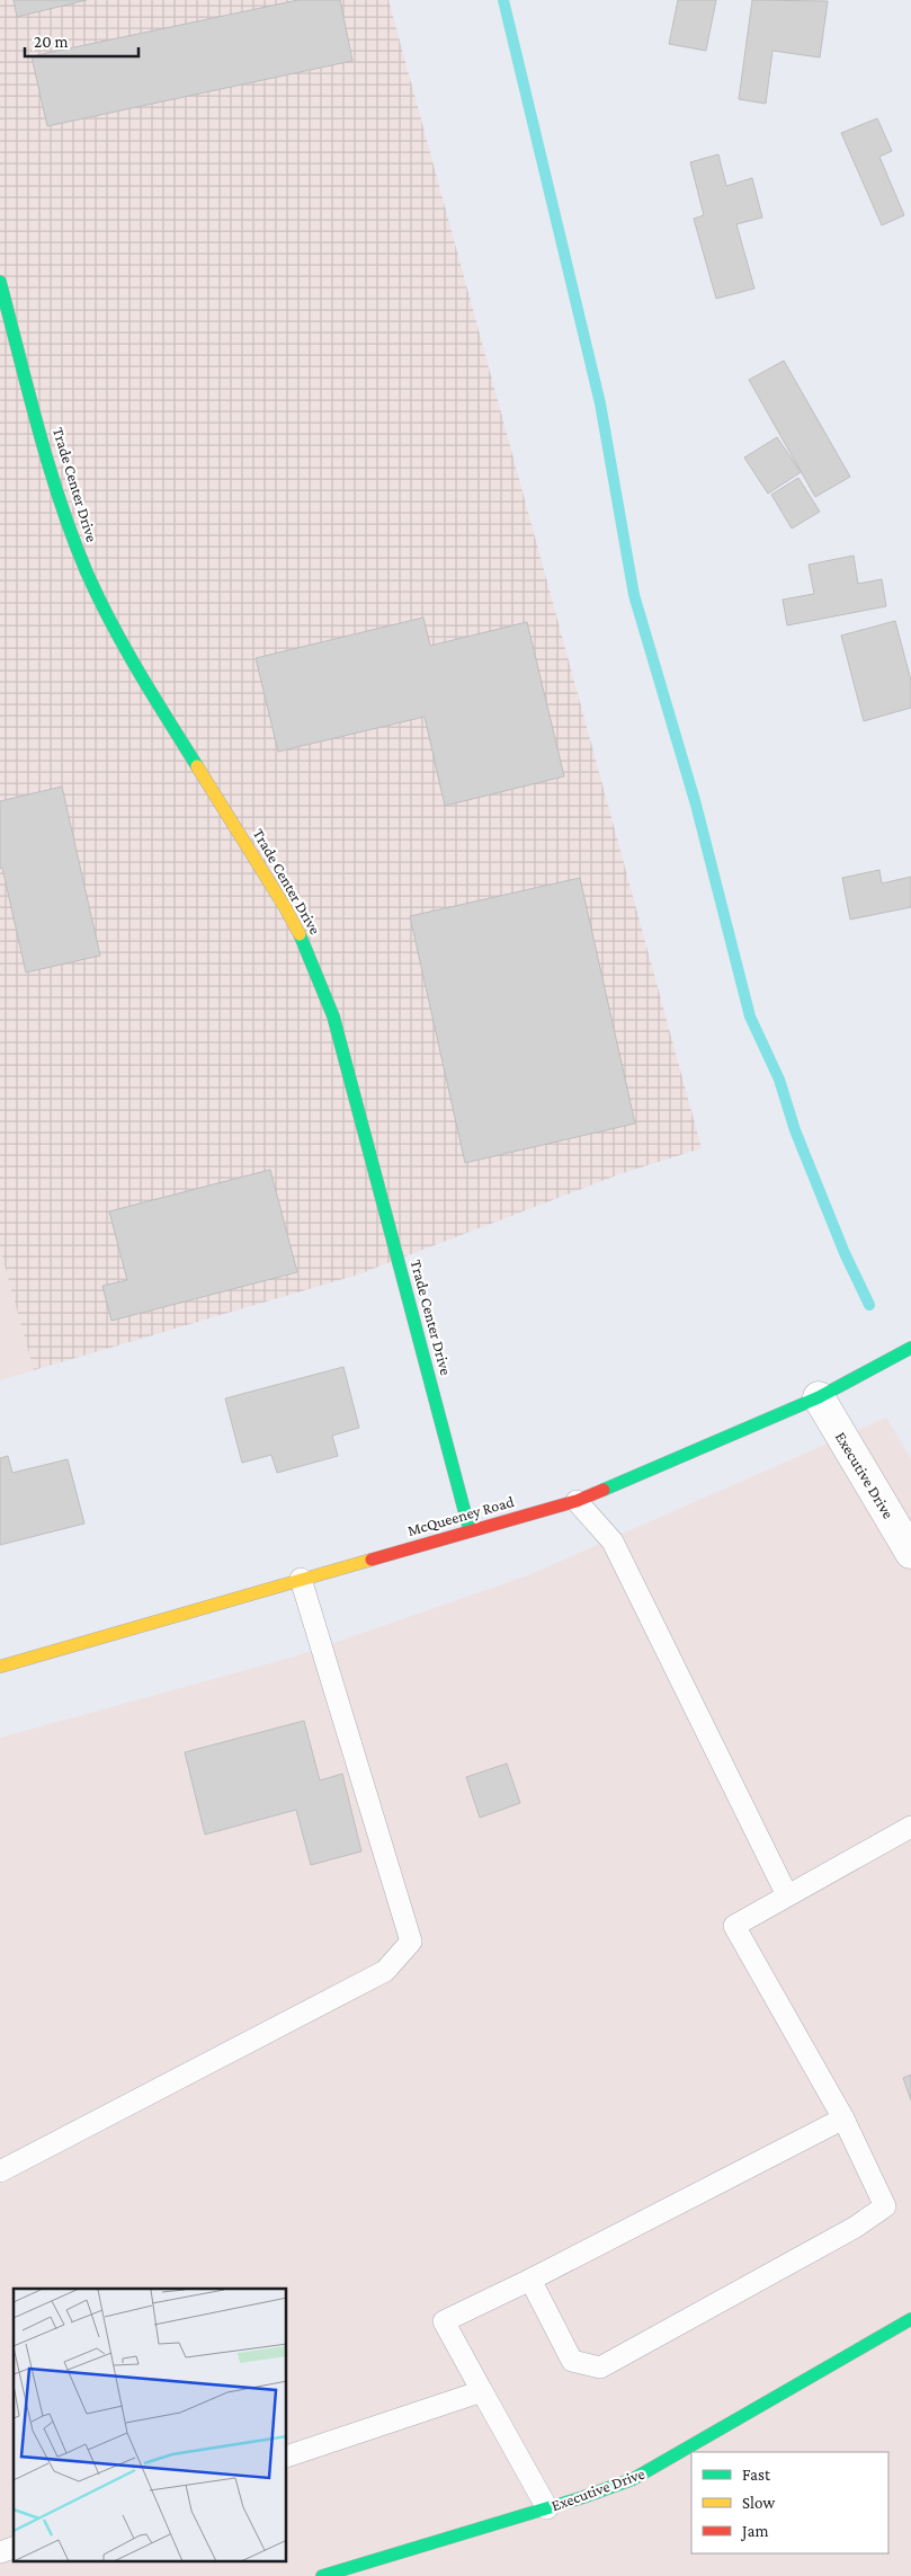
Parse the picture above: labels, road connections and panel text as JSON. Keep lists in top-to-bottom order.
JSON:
{
  "streets": {
    "street": ["Trade Center Drive", "Executive Drive", "McQueeney Road"]
  },
  "crossings": [
    ["Trade Center Drive", "McQueeney Road"],
    ["Executive Drive", "McQueeney Road"]
  ],
  "legend": ["Fast", "Slow", "Jam"],
  "scale_bar": "20 m"
}
